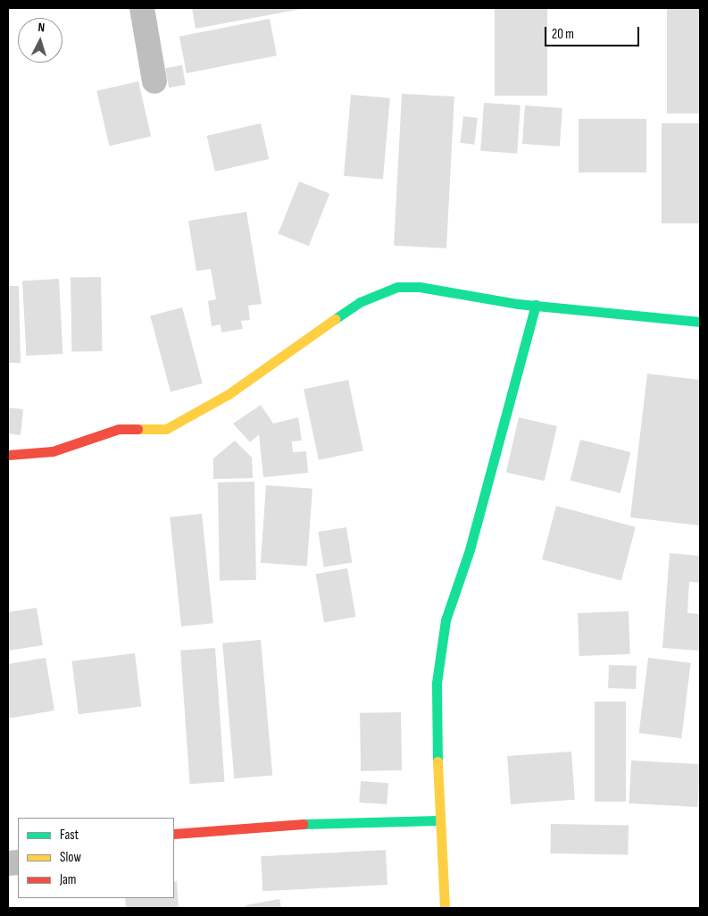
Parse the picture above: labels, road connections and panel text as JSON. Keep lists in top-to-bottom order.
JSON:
{
  "legend": ["Fast", "Slow", "Jam"],
  "scale_bar": "20 m",
  "north": "top"
}
